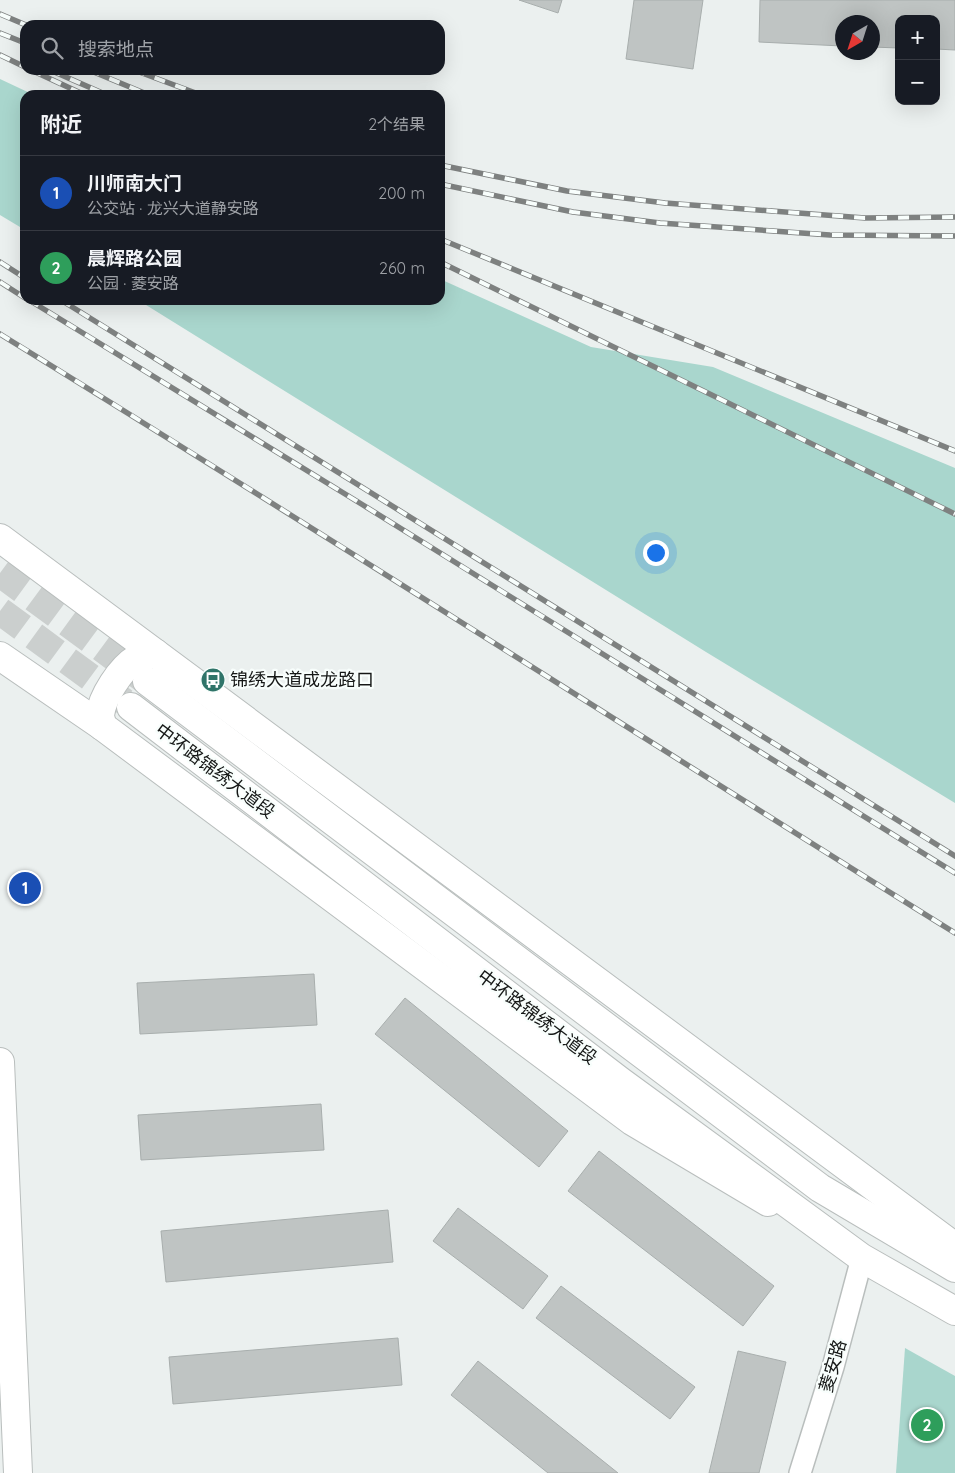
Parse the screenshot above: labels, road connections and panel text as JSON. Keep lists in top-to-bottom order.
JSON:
{
  "streets": {
    "main road": ["中环路锦绣大道段"],
    "street": ["菱安路"]
  },
  "crossings": [
    ["中环路锦绣大道段", "菱安路"]
  ],
  "places": {
    "bus stop": ["锦绣大道成龙路口"]
  },
  "north": "bottom left",
  "page": {
    "map_buttons": ["+", "−"],
    "search": "搜索地点",
    "heading": ["附近", "2个结果"],
    "list": [
      {
        "mark": "1",
        "name": "川师南大门",
        "note": "公交站 · 龙兴大道静安路",
        "value": "200 m"
      },
      {
        "mark": "2",
        "name": "晨辉路公园",
        "note": "公园 · 菱安路",
        "value": "260 m"
      }
    ],
    "pins": ["1", "2"]
  }
}
